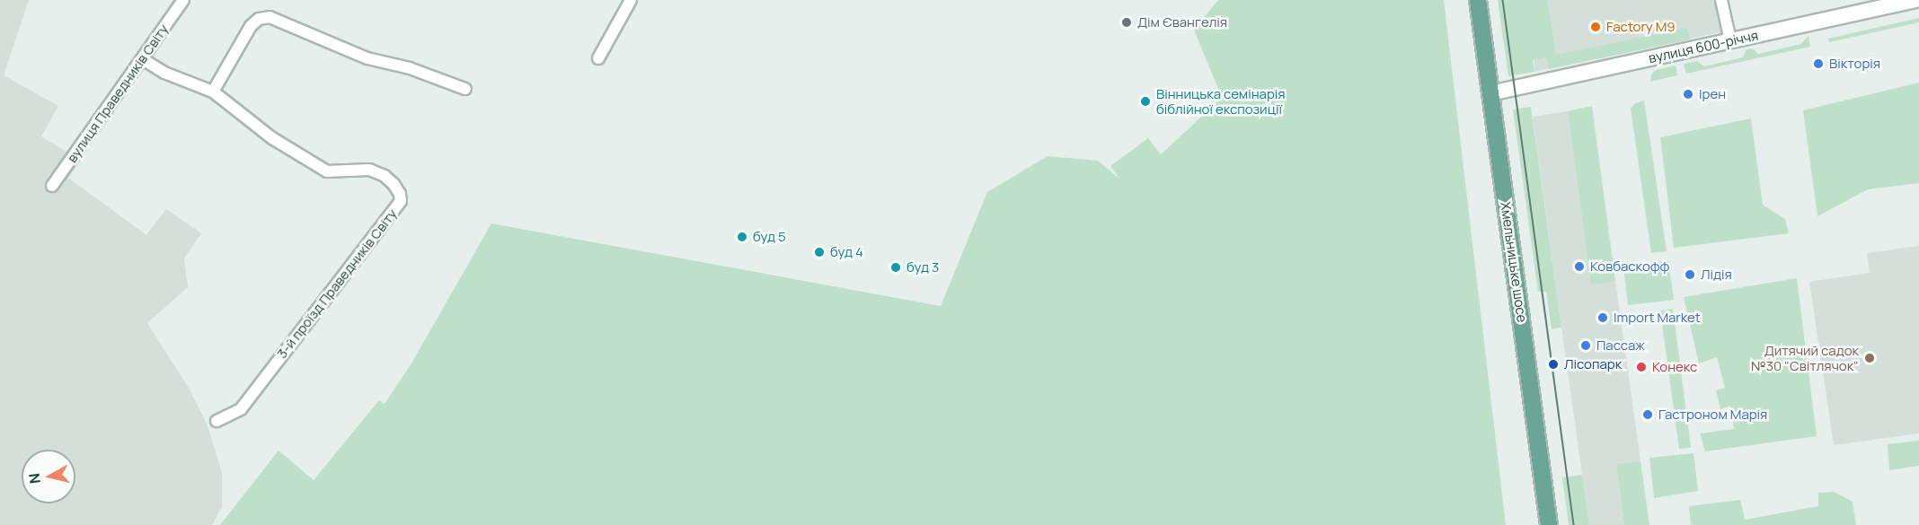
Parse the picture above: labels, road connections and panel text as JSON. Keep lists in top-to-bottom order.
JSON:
{
  "streets": {
    "main road": ["вулиця 600-річчя", "Хмельницьке шосе"],
    "street": ["вулиця Праведників Світу", "3-й проїзд Праведників Світу"]
  },
  "crossings": [
    ["вулиця 600-річчя", "Хмельницьке шосе"],
    ["вулиця Праведників Світу", "3-й проїзд Праведників Світу"]
  ],
  "places": [
    "Дім Євангелія",
    "Factory M9",
    "Вікторія",
    "Ірен",
    "Вінницька семінарія біблійної експозиції",
    "буд 5",
    "буд 4",
    "Ковбаскофф",
    "буд 3",
    "Лідія",
    "Import Market",
    "Пассаж",
    "Дитячий садок №30 \"Світлячок\"",
    "Лісопарк",
    "Конекс",
    "Гастроном Марія"
  ],
  "north": "left"
}
